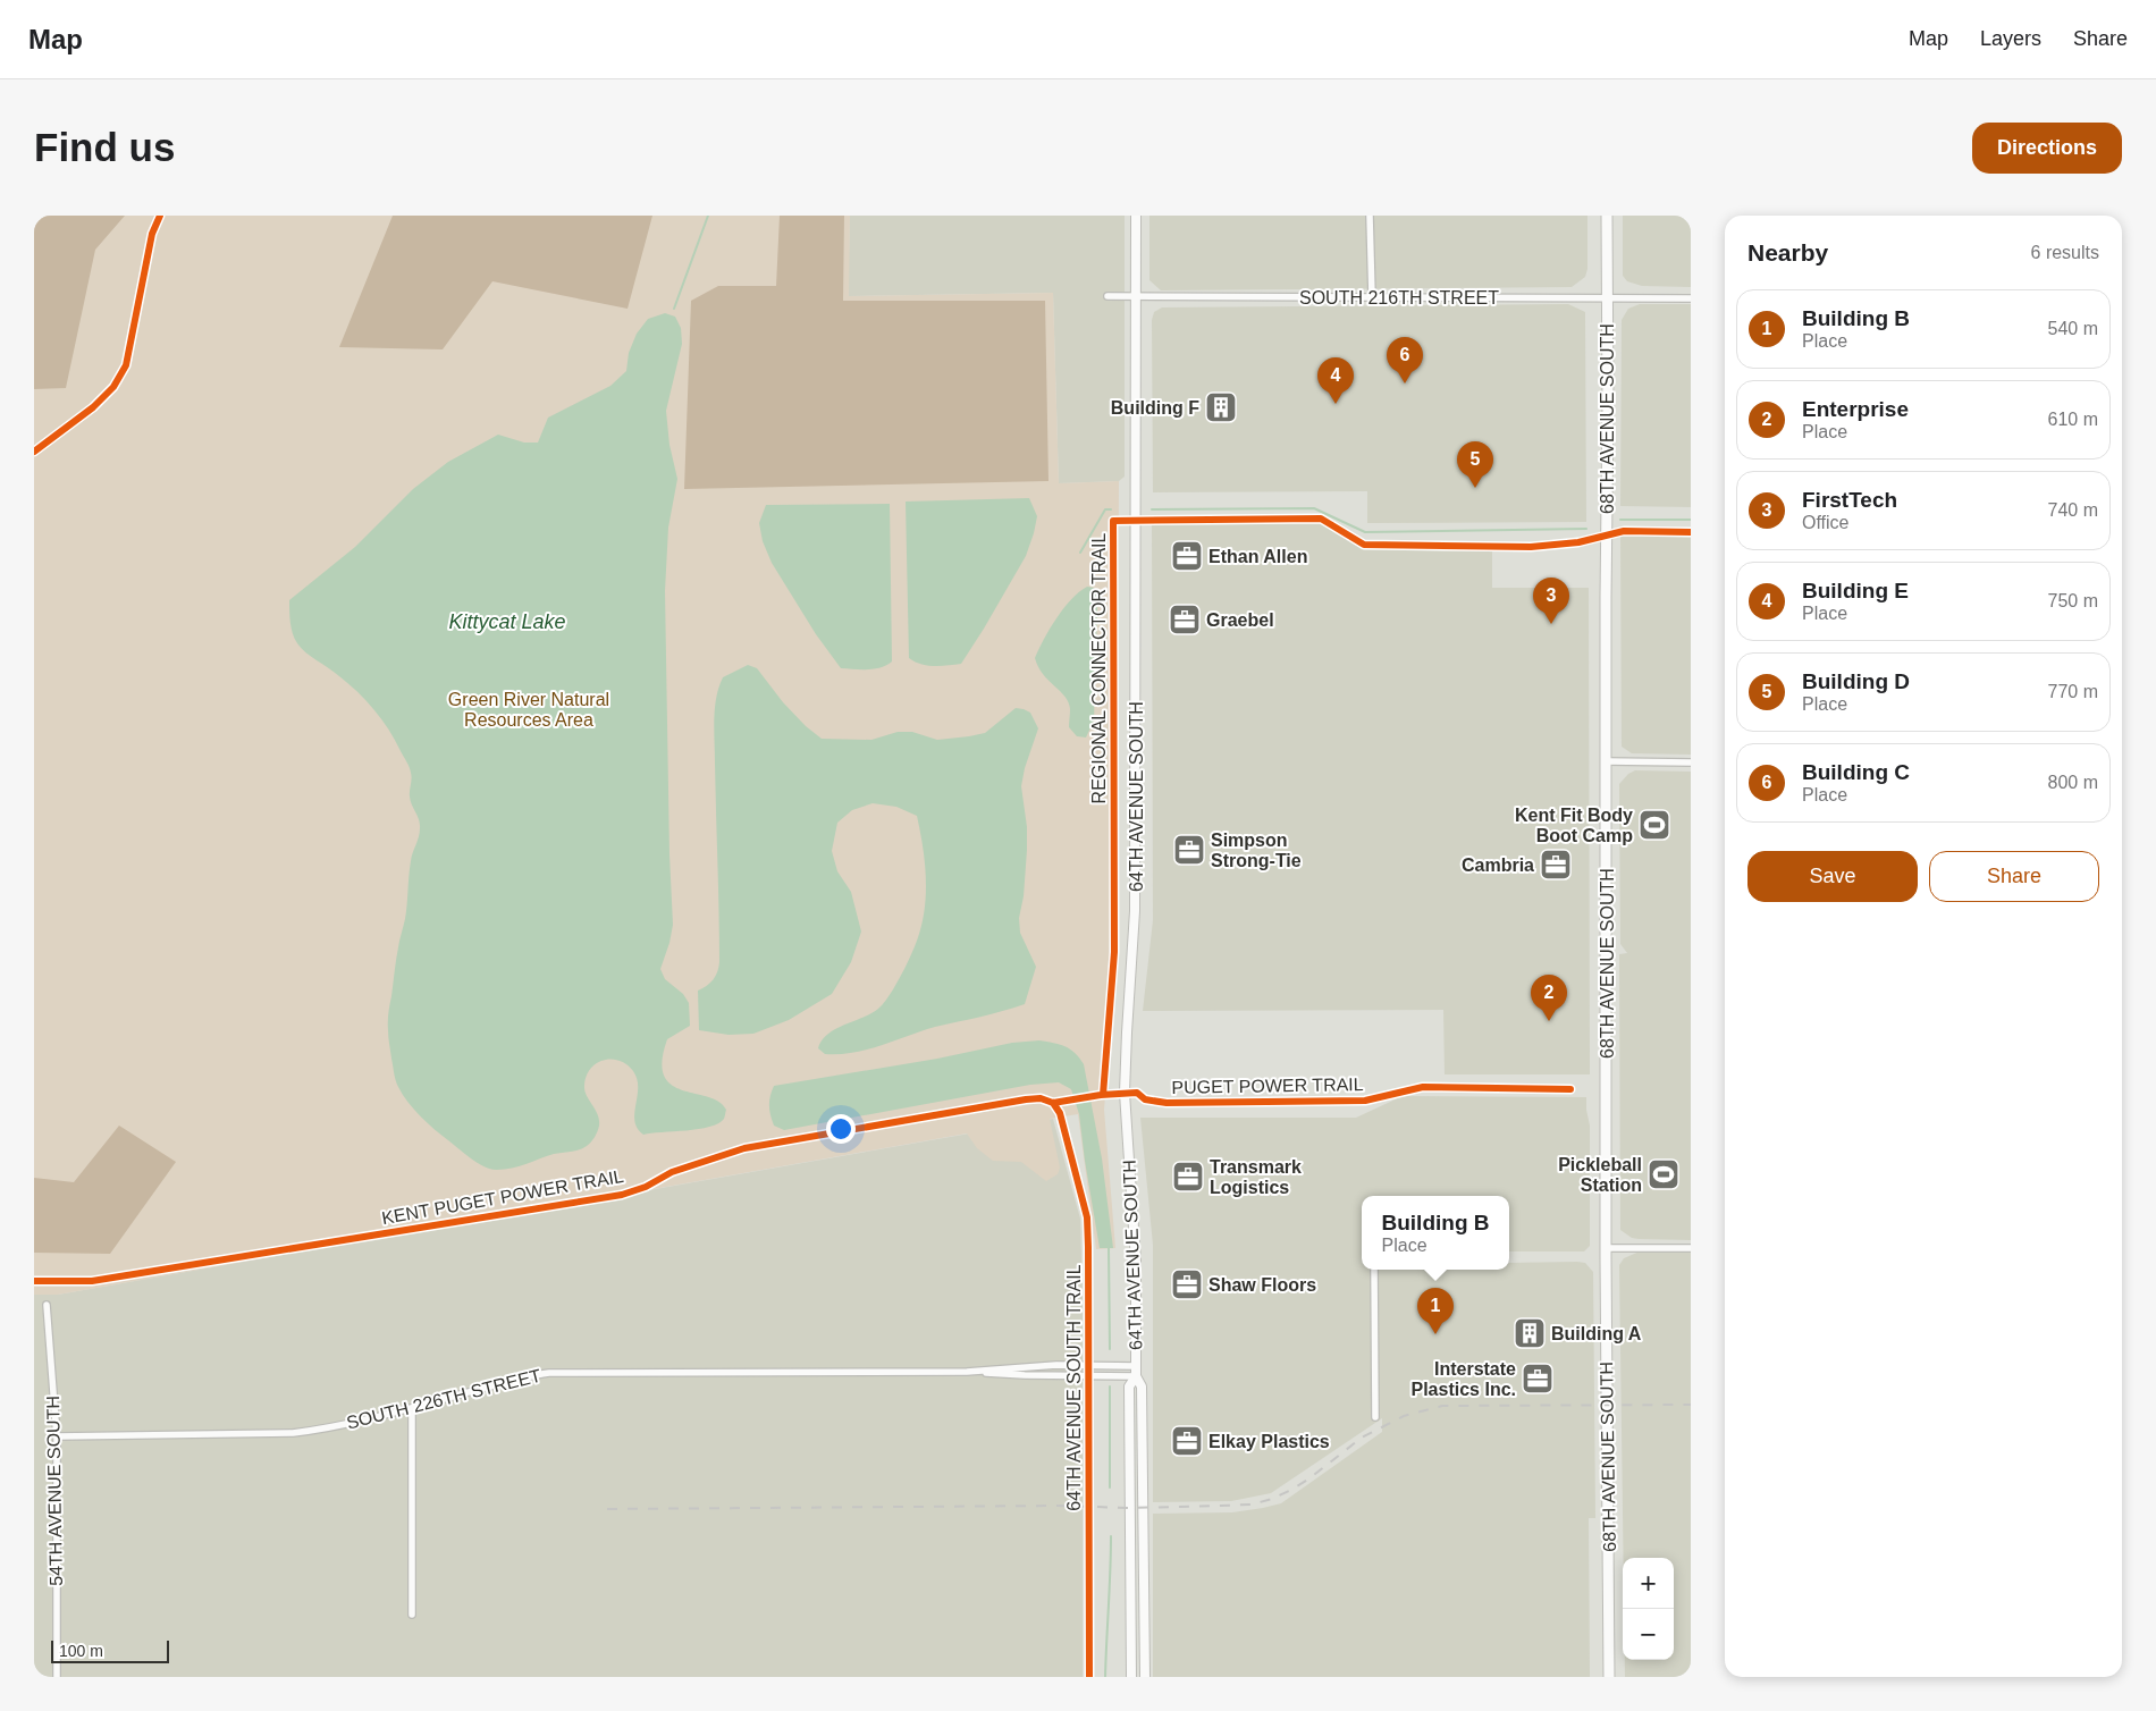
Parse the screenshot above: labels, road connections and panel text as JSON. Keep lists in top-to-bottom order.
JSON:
{
  "streets": {
    "main road": ["68TH AVENUE SOUTH"],
    "street": [
      "SOUTH 216TH STREET",
      "64TH AVENUE SOUTH",
      "SOUTH 226TH STREET",
      "54TH AVENUE SOUTH"
    ],
    "cycle path": ["REGIONAL CONNECTOR TRAIL", "PUGET POWER TRAIL", "64TH AVENUE SOUTH TRAIL"]
  },
  "crossings": [
    ["SOUTH 216TH STREET", "68TH AVENUE SOUTH"],
    ["SOUTH 216TH STREET", "64TH AVENUE SOUTH"],
    ["64TH AVENUE SOUTH", "SOUTH 226TH STREET"],
    ["SOUTH 226TH STREET", "54TH AVENUE SOUTH"]
  ],
  "water": ["Kittycat Lake"],
  "parks": ["Green River Natural Resources Area"],
  "places": {
    "building": ["Building F", "Building A"],
    "office": [
      "Ethan Allen",
      "Graebel",
      "Simpson Strong-Tie",
      "Cambria",
      "Transmark Logistics",
      "Shaw Floors",
      "Interstate Plastics Inc.",
      "Elkay Plastics"
    ],
    "sports": ["Kent Fit Body Boot Camp", "Pickleball Station"]
  },
  "scale_bar": "100 m",
  "page": {
    "header": "Map",
    "nav": ["Map", "Layers", "Share"],
    "buttons": [
      "Directions",
      ["Save", "Share"]
    ],
    "title": "Find us",
    "heading": ["Nearby", "6 results"],
    "list": [
      {
        "mark": "1",
        "name": "Building B",
        "note": "Place",
        "value": "540 m"
      },
      {
        "mark": "2",
        "name": "Enterprise",
        "note": "Place",
        "value": "610 m"
      },
      {
        "mark": "3",
        "name": "FirstTech",
        "note": "Office",
        "value": "740 m"
      },
      {
        "mark": "4",
        "name": "Building E",
        "note": "Place",
        "value": "750 m"
      },
      {
        "mark": "5",
        "name": "Building D",
        "note": "Place",
        "value": "770 m"
      },
      {
        "mark": "6",
        "name": "Building C",
        "note": "Place",
        "value": "800 m"
      }
    ],
    "pins": [
      "6",
      "4",
      "5",
      "3",
      "2",
      "1"
    ],
    "popup": ["Building B", "Place"],
    "map_buttons": ["+", "−"],
    "scale": "100 m"
  }
}
